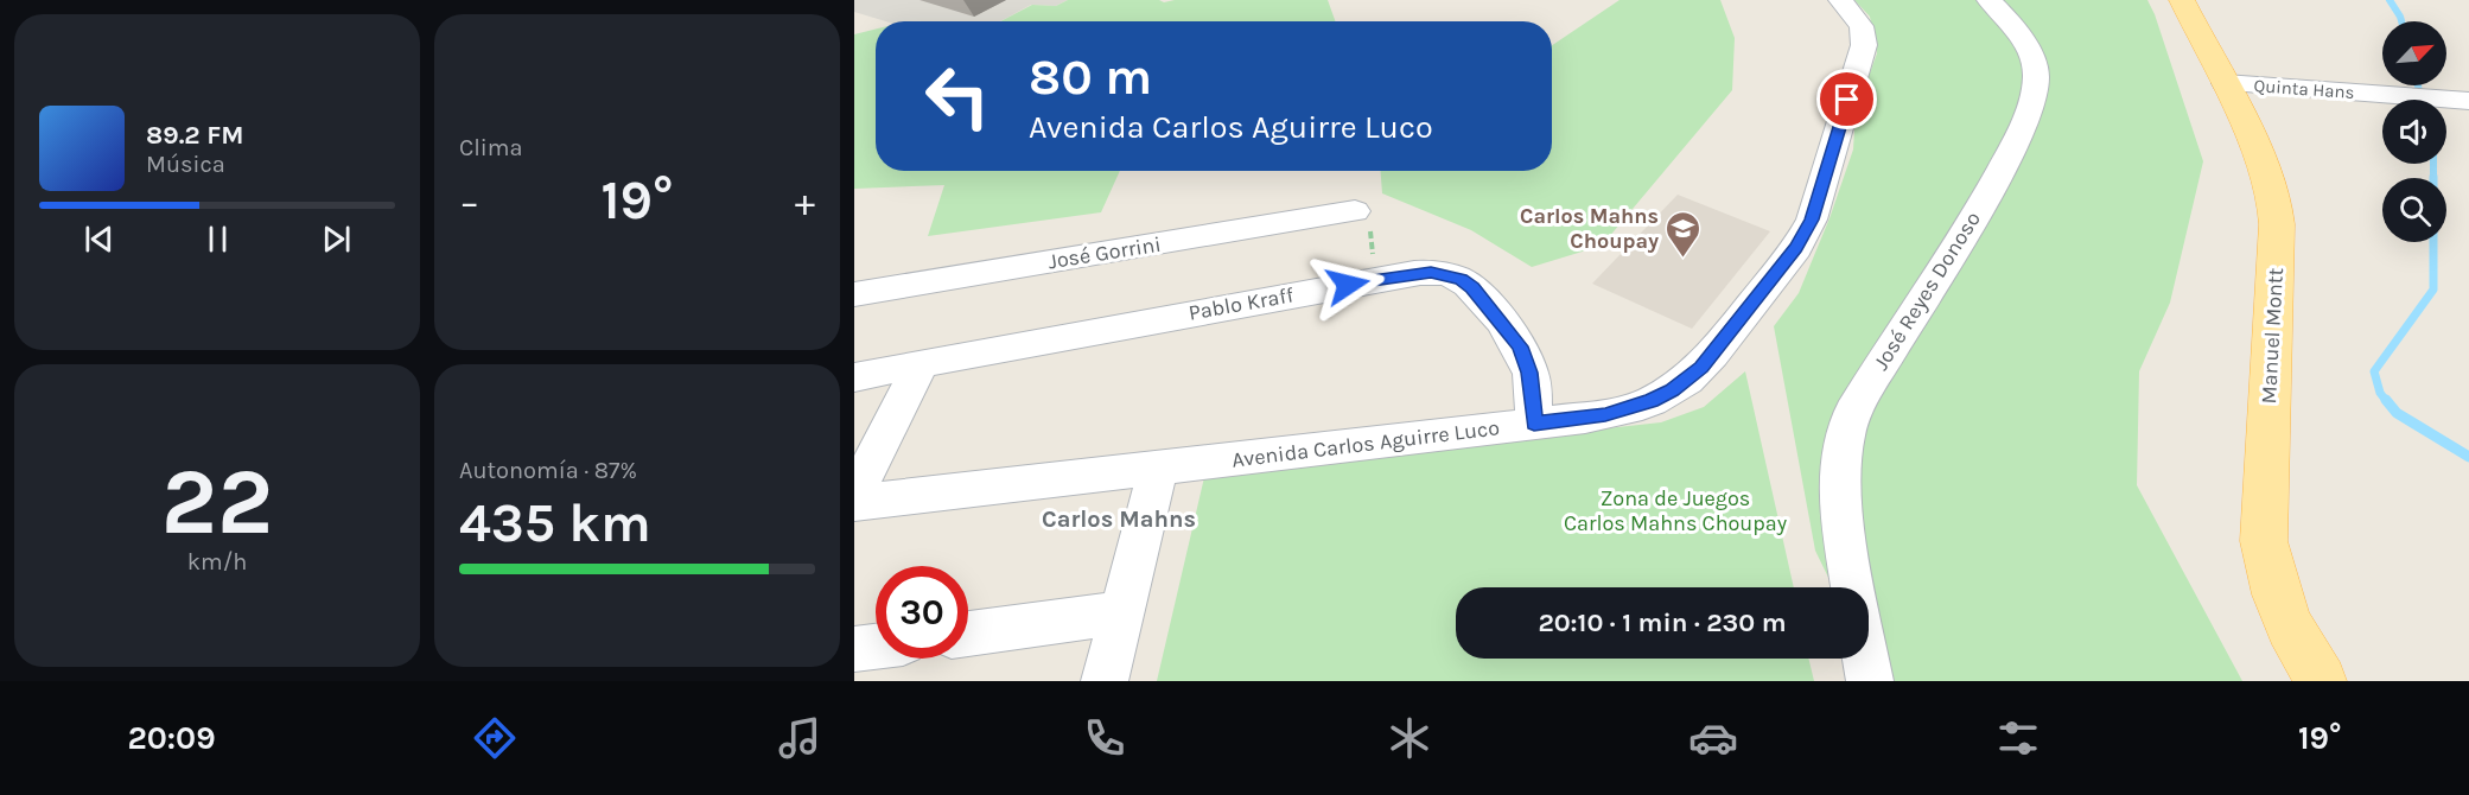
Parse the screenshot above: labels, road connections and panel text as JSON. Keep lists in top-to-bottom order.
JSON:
{
  "streets": {
    "main road": ["Manuel Montt"],
    "street": [
      "Quinta Hans",
      "José Gorrini",
      "José Reyes Donoso",
      "Pablo Kraff",
      "Avenida Carlos Aguirre Luco"
    ]
  },
  "crossings": [
    ["Quinta Hans", "Manuel Montt"],
    ["Pablo Kraff", "Avenida Carlos Aguirre Luco"]
  ],
  "districts": ["Carlos Mahns"],
  "parks": ["Zona de Juegos Carlos Mahns Choupay"],
  "places": {
    "school or university": ["Carlos Mahns Choupay"]
  },
  "north": "top right",
  "page": {
    "tile": [
      "Clima",
      ["22", "km/h"],
      ["Autonomía · 87%", "435 km"]
    ],
    "turn": ["80 m", "Avenida Carlos Aguirre Luco"],
    "song": ["89.2 FM", "Música"],
    "heat": ["−", "19°", "+"],
    "limit": "30",
    "trip": "20:10 · 1 min · 230 m",
    "tabs": ["20:09", "19°"]
  }
}
